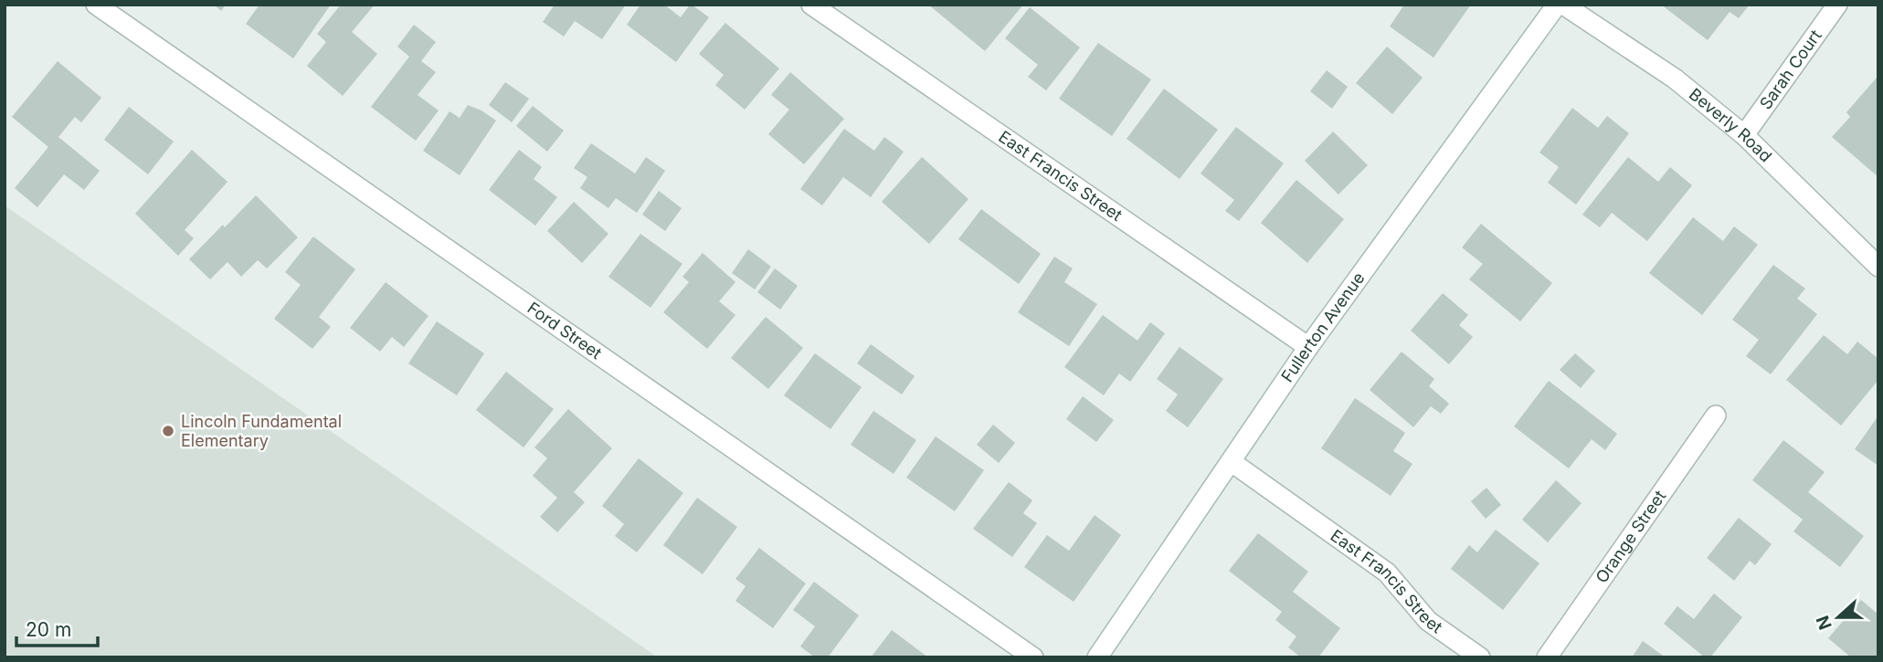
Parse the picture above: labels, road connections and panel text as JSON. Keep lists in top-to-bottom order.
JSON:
{
  "streets": {
    "street": [
      "Sarah Court",
      "Beverly Road",
      "East Francis Street",
      "Fullerton Avenue",
      "Ford Street",
      "Orange Street"
    ]
  },
  "crossings": [
    ["Sarah Court", "Beverly Road"],
    ["East Francis Street", "Fullerton Avenue"]
  ],
  "places": ["Lincoln Fundamental Elementary"],
  "scale_bar": "20 m",
  "north": "left"
}
